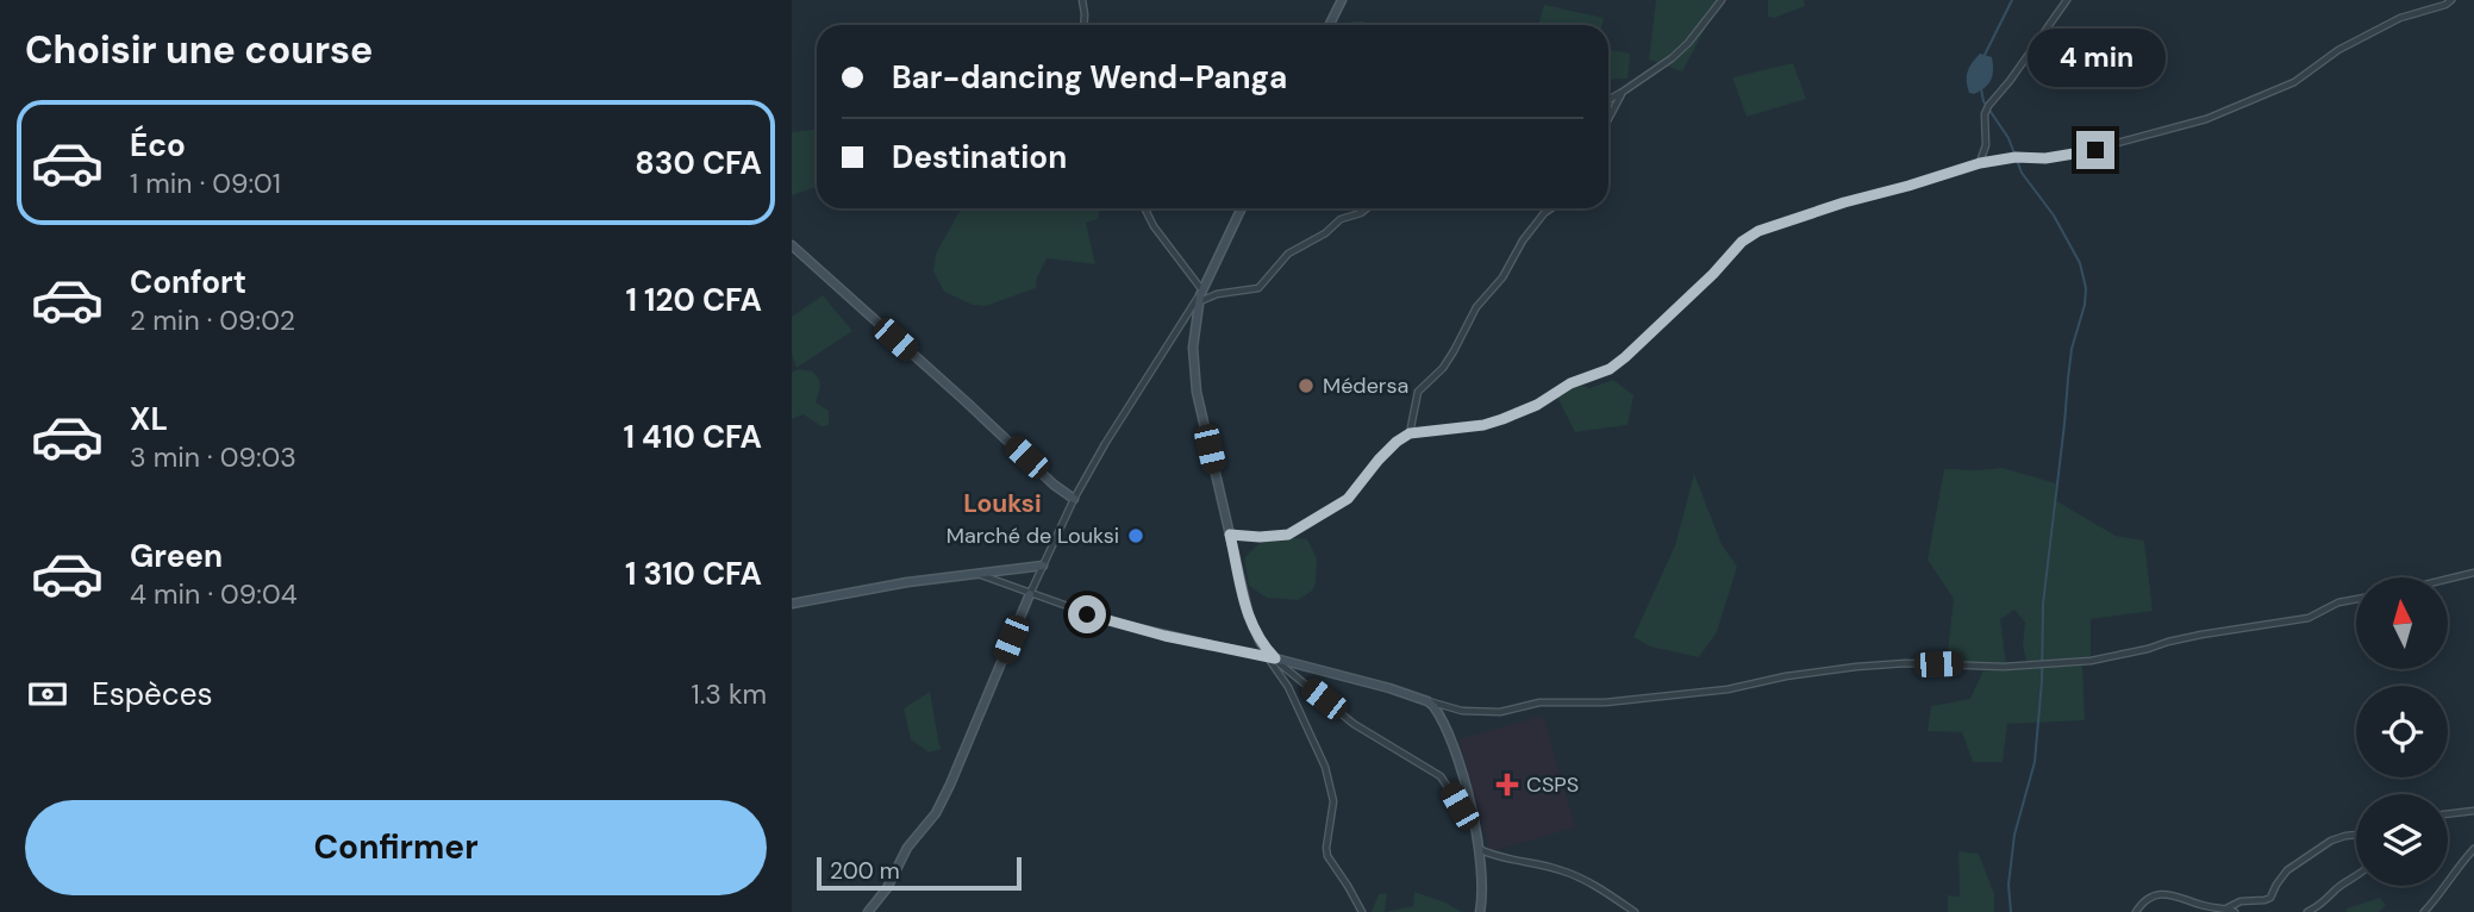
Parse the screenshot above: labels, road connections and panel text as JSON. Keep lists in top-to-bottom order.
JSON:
{
  "districts": ["Louksi"],
  "places": {
    "other": ["Médersa", "Marché de Louksi"],
    "health": ["CSPS"]
  },
  "scale_bar": "200 m",
  "north": "top",
  "page": {
    "heading": "Choisir une course",
    "banner": ["Bar-dancing Wend-Panga", "Destination"],
    "bubble": "4 min",
    "list": [
      {
        "name": "Éco",
        "note": "1 min · 09:01",
        "value": "830 CFA"
      },
      {
        "name": "Confort",
        "note": "2 min · 09:02",
        "value": "1 120 CFA"
      },
      {
        "name": "XL",
        "note": "3 min · 09:03",
        "value": "1 410 CFA"
      },
      {
        "name": "Green",
        "note": "4 min · 09:04",
        "value": "1 310 CFA"
      }
    ],
    "pay": ["Espèces", "1.3 km"],
    "buttons": "Confirmer",
    "scale": "200 m"
  }
}
